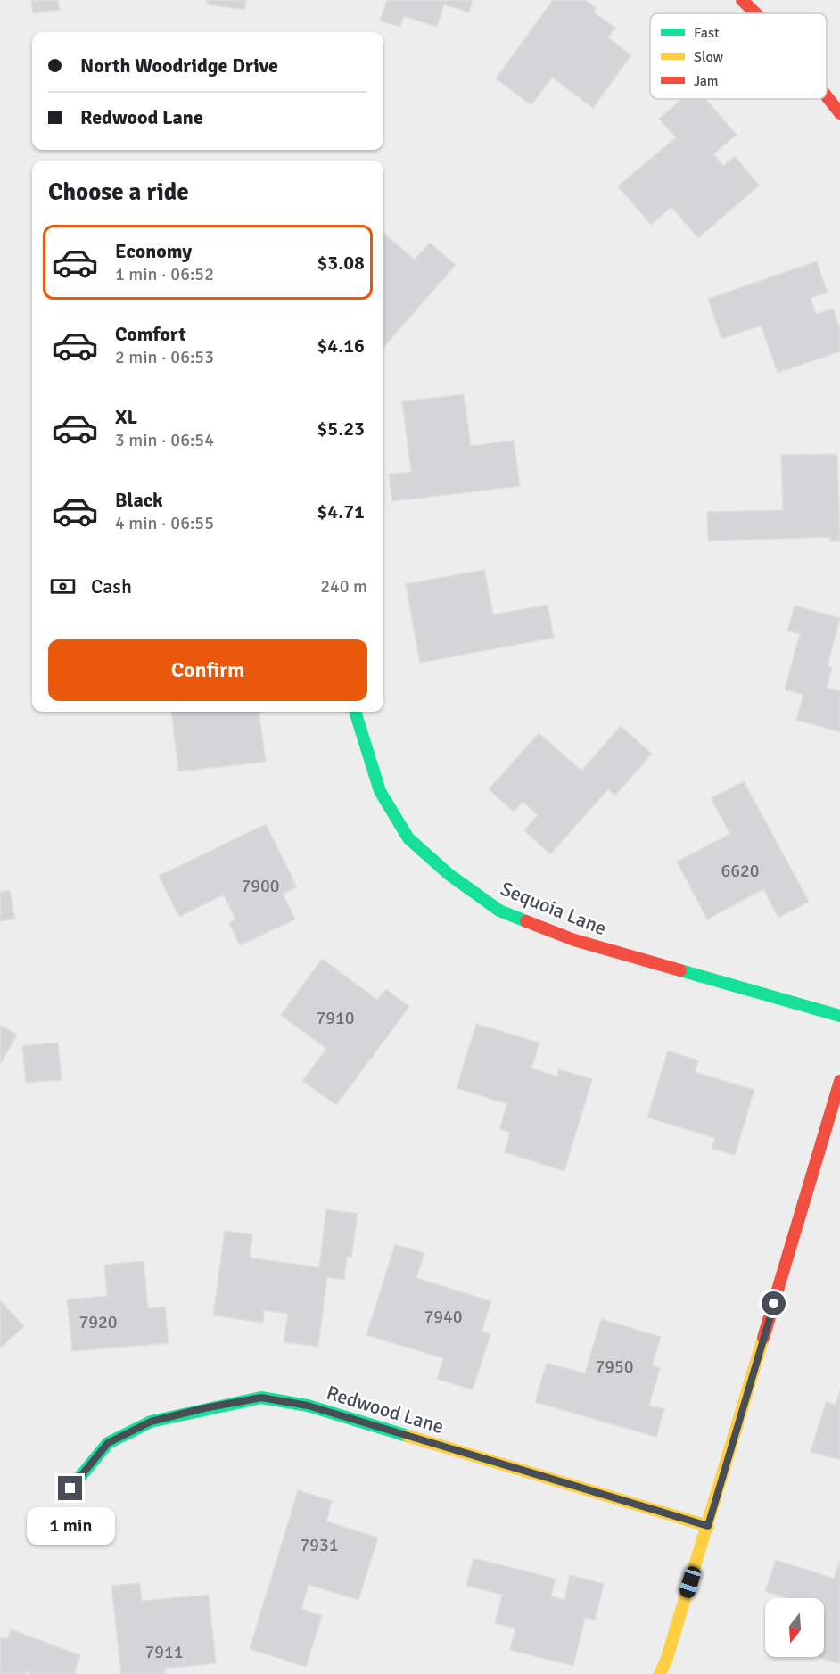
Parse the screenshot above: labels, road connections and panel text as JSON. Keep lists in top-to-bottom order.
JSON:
{
  "streets": {
    "street": ["Sequoia Lane", "Redwood Lane"]
  },
  "house_numbers": [
    "6620",
    "7900",
    "7910",
    "7940",
    "7920",
    "7950",
    "7931",
    "7911"
  ],
  "legend": ["Fast", "Slow", "Jam"],
  "north": "bottom",
  "page": {
    "banner": ["North Woodridge Drive", "Redwood Lane"],
    "heading": "Choose a ride",
    "list": [
      {
        "name": "Economy",
        "note": "1 min · 06:52",
        "value": "$3.08"
      },
      {
        "name": "Comfort",
        "note": "2 min · 06:53",
        "value": "$4.16"
      },
      {
        "name": "XL",
        "note": "3 min · 06:54",
        "value": "$5.23"
      },
      {
        "name": "Black",
        "note": "4 min · 06:55",
        "value": "$4.71"
      }
    ],
    "pay": ["Cash", "240 m"],
    "buttons": "Confirm",
    "bubble": "1 min"
  }
}
